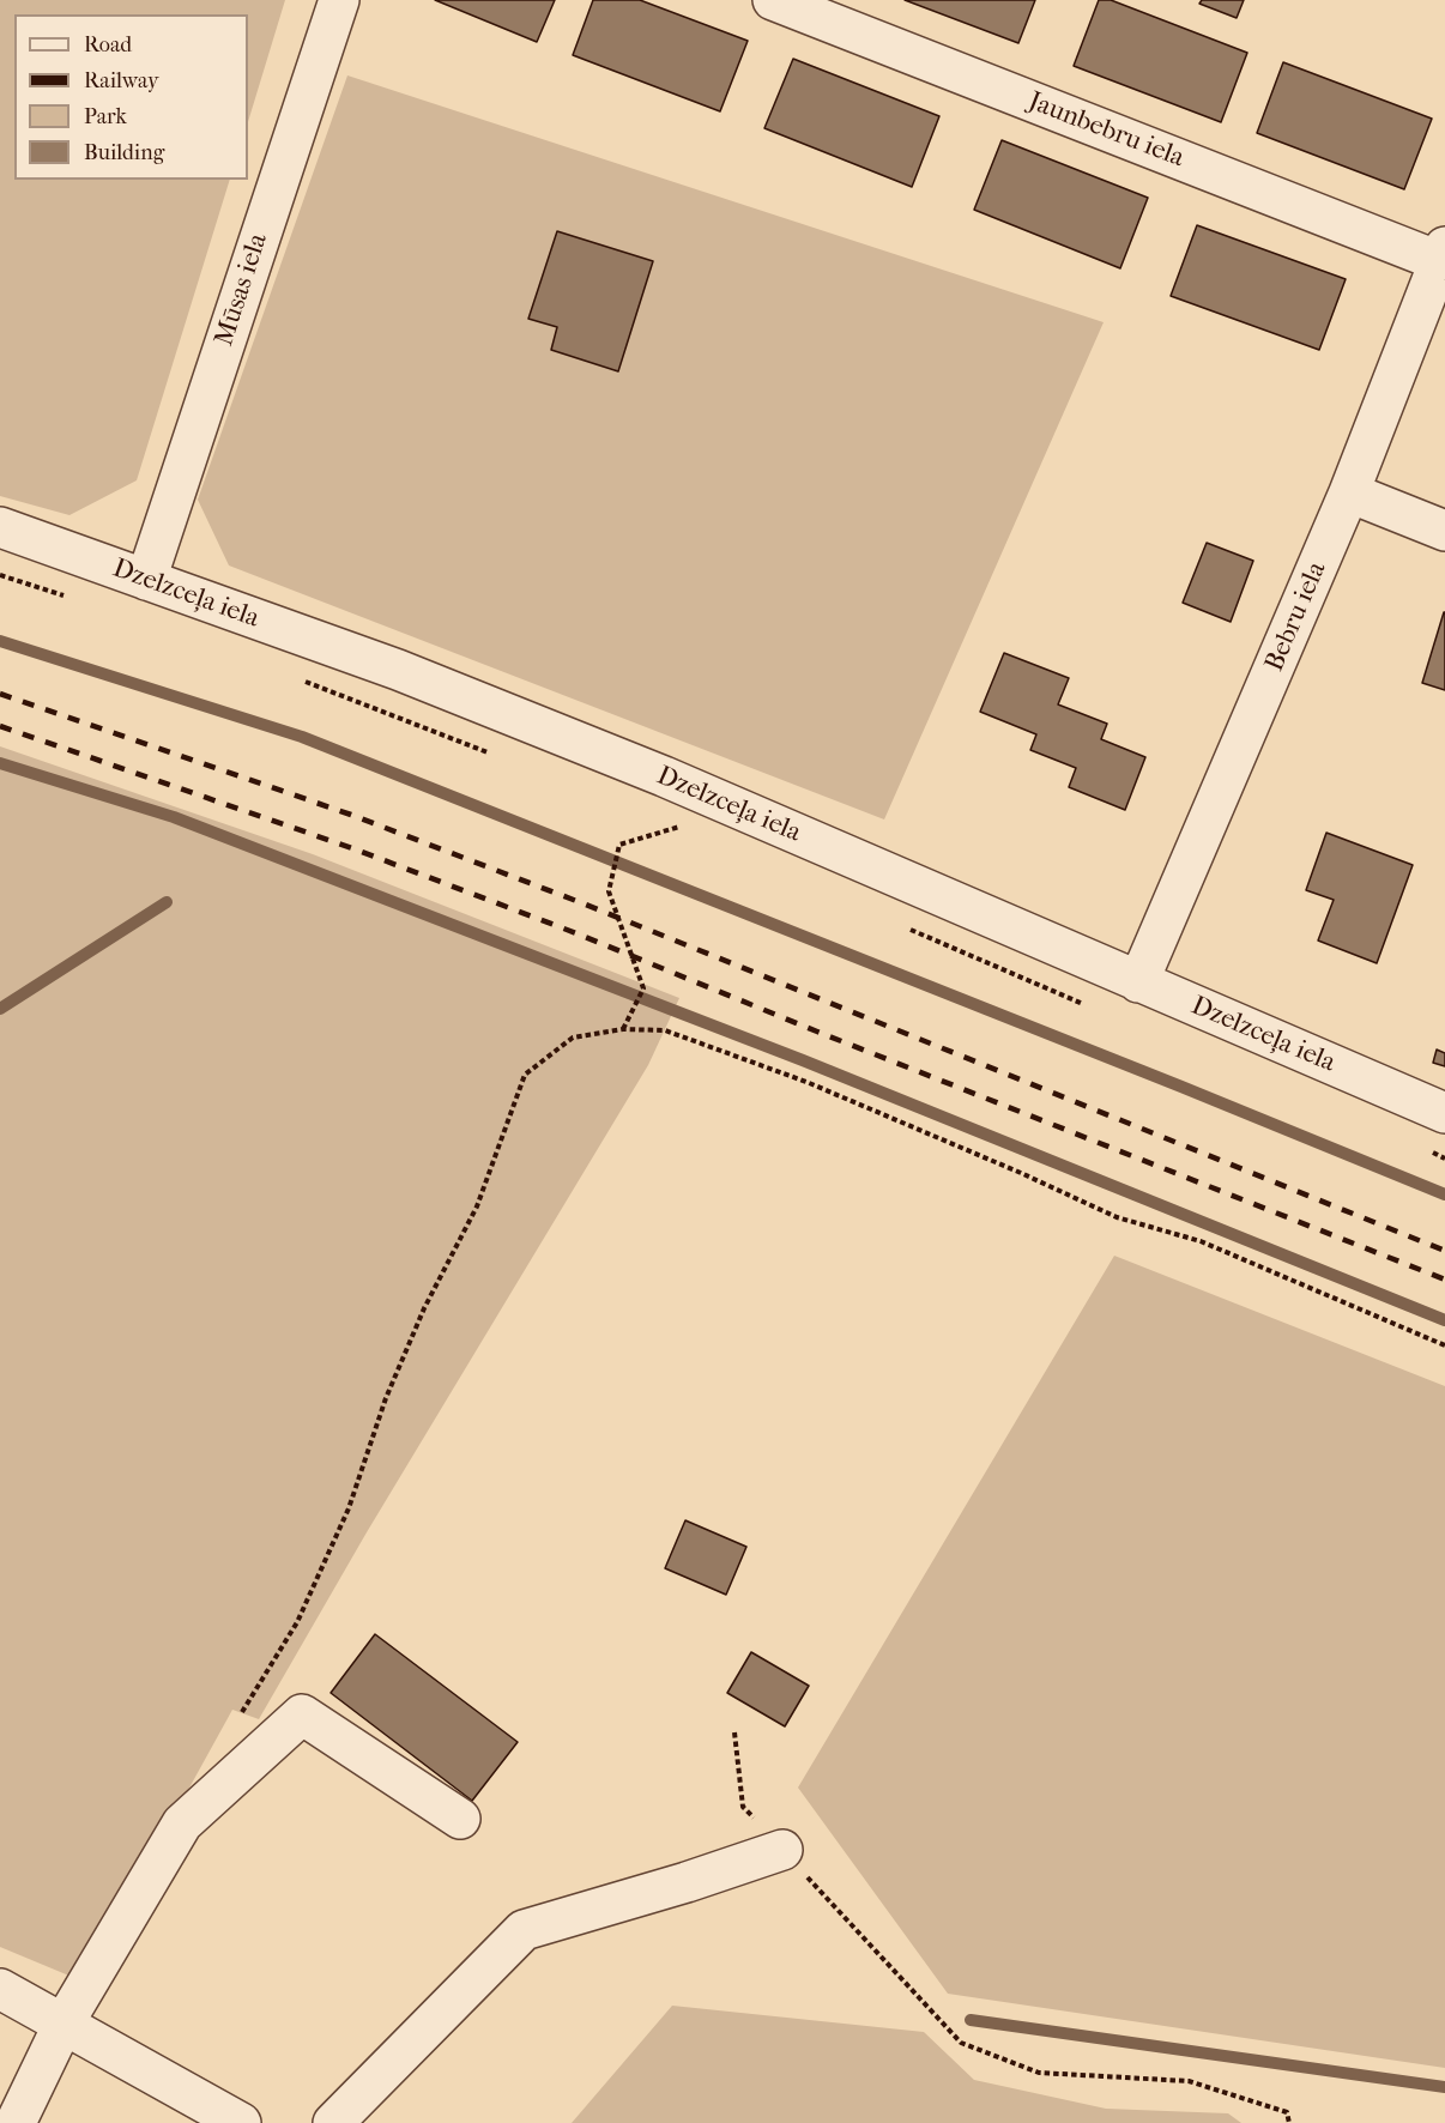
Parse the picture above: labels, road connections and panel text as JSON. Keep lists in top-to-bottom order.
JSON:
{
  "streets": {
    "street": [
      "Jaunbebru iela",
      "Mūsas iela",
      "Dzelzceļa iela",
      "Bebru iela"
    ]
  },
  "crossings": [
    ["Jaunbebru iela", "Bebru iela"],
    ["Mūsas iela", "Dzelzceļa iela"],
    ["Dzelzceļa iela", "Bebru iela"]
  ],
  "legend": [
    "Road",
    "Railway",
    "Park",
    "Building"
  ]
}
